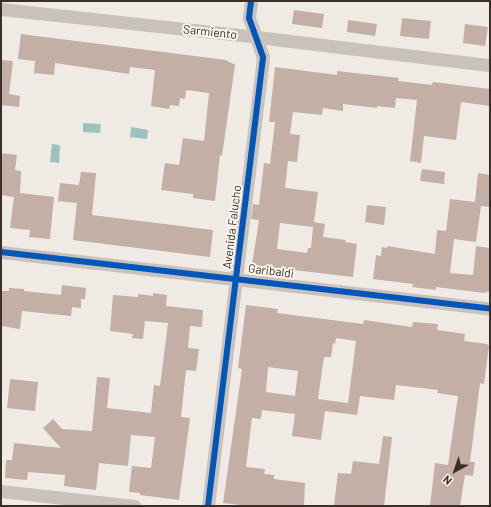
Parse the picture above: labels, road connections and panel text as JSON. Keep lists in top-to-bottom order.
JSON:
{
  "streets": {
    "street": ["Sarmiento", "Avenida Falucho", "Garibaldi"]
  },
  "crossings": [
    ["Sarmiento", "Avenida Falucho"],
    ["Avenida Falucho", "Garibaldi"]
  ],
  "north": "bottom left"
}
